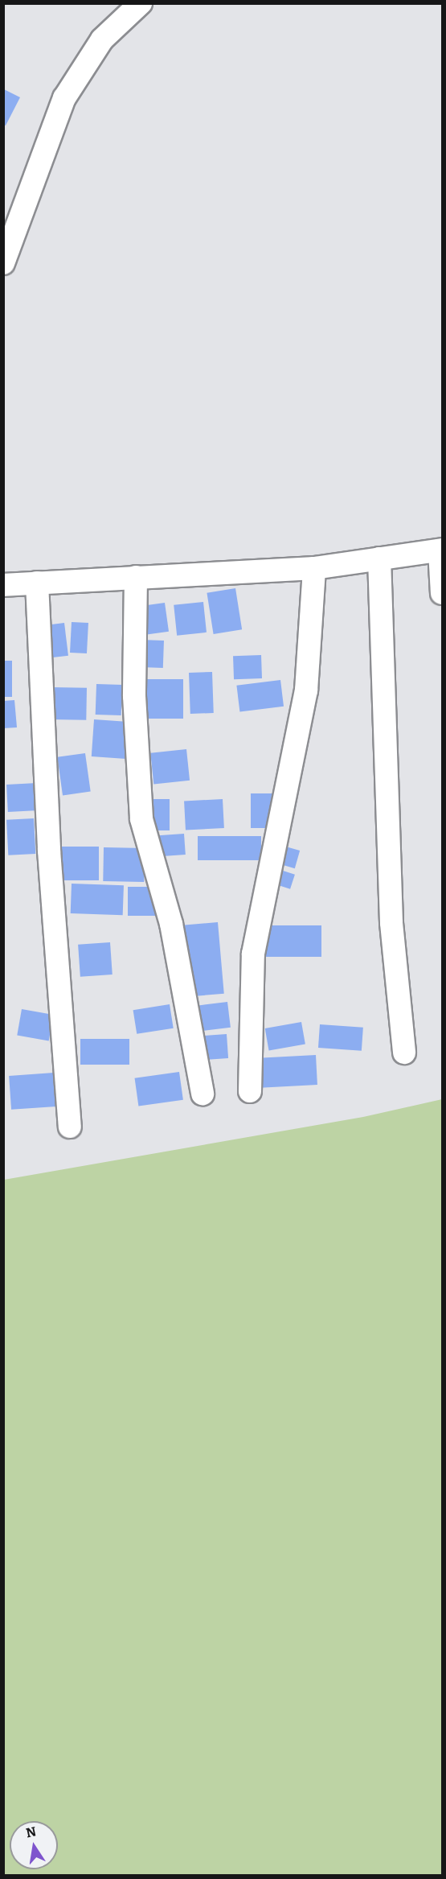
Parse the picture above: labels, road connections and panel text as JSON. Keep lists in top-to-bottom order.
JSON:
{
  "north": "top"
}
